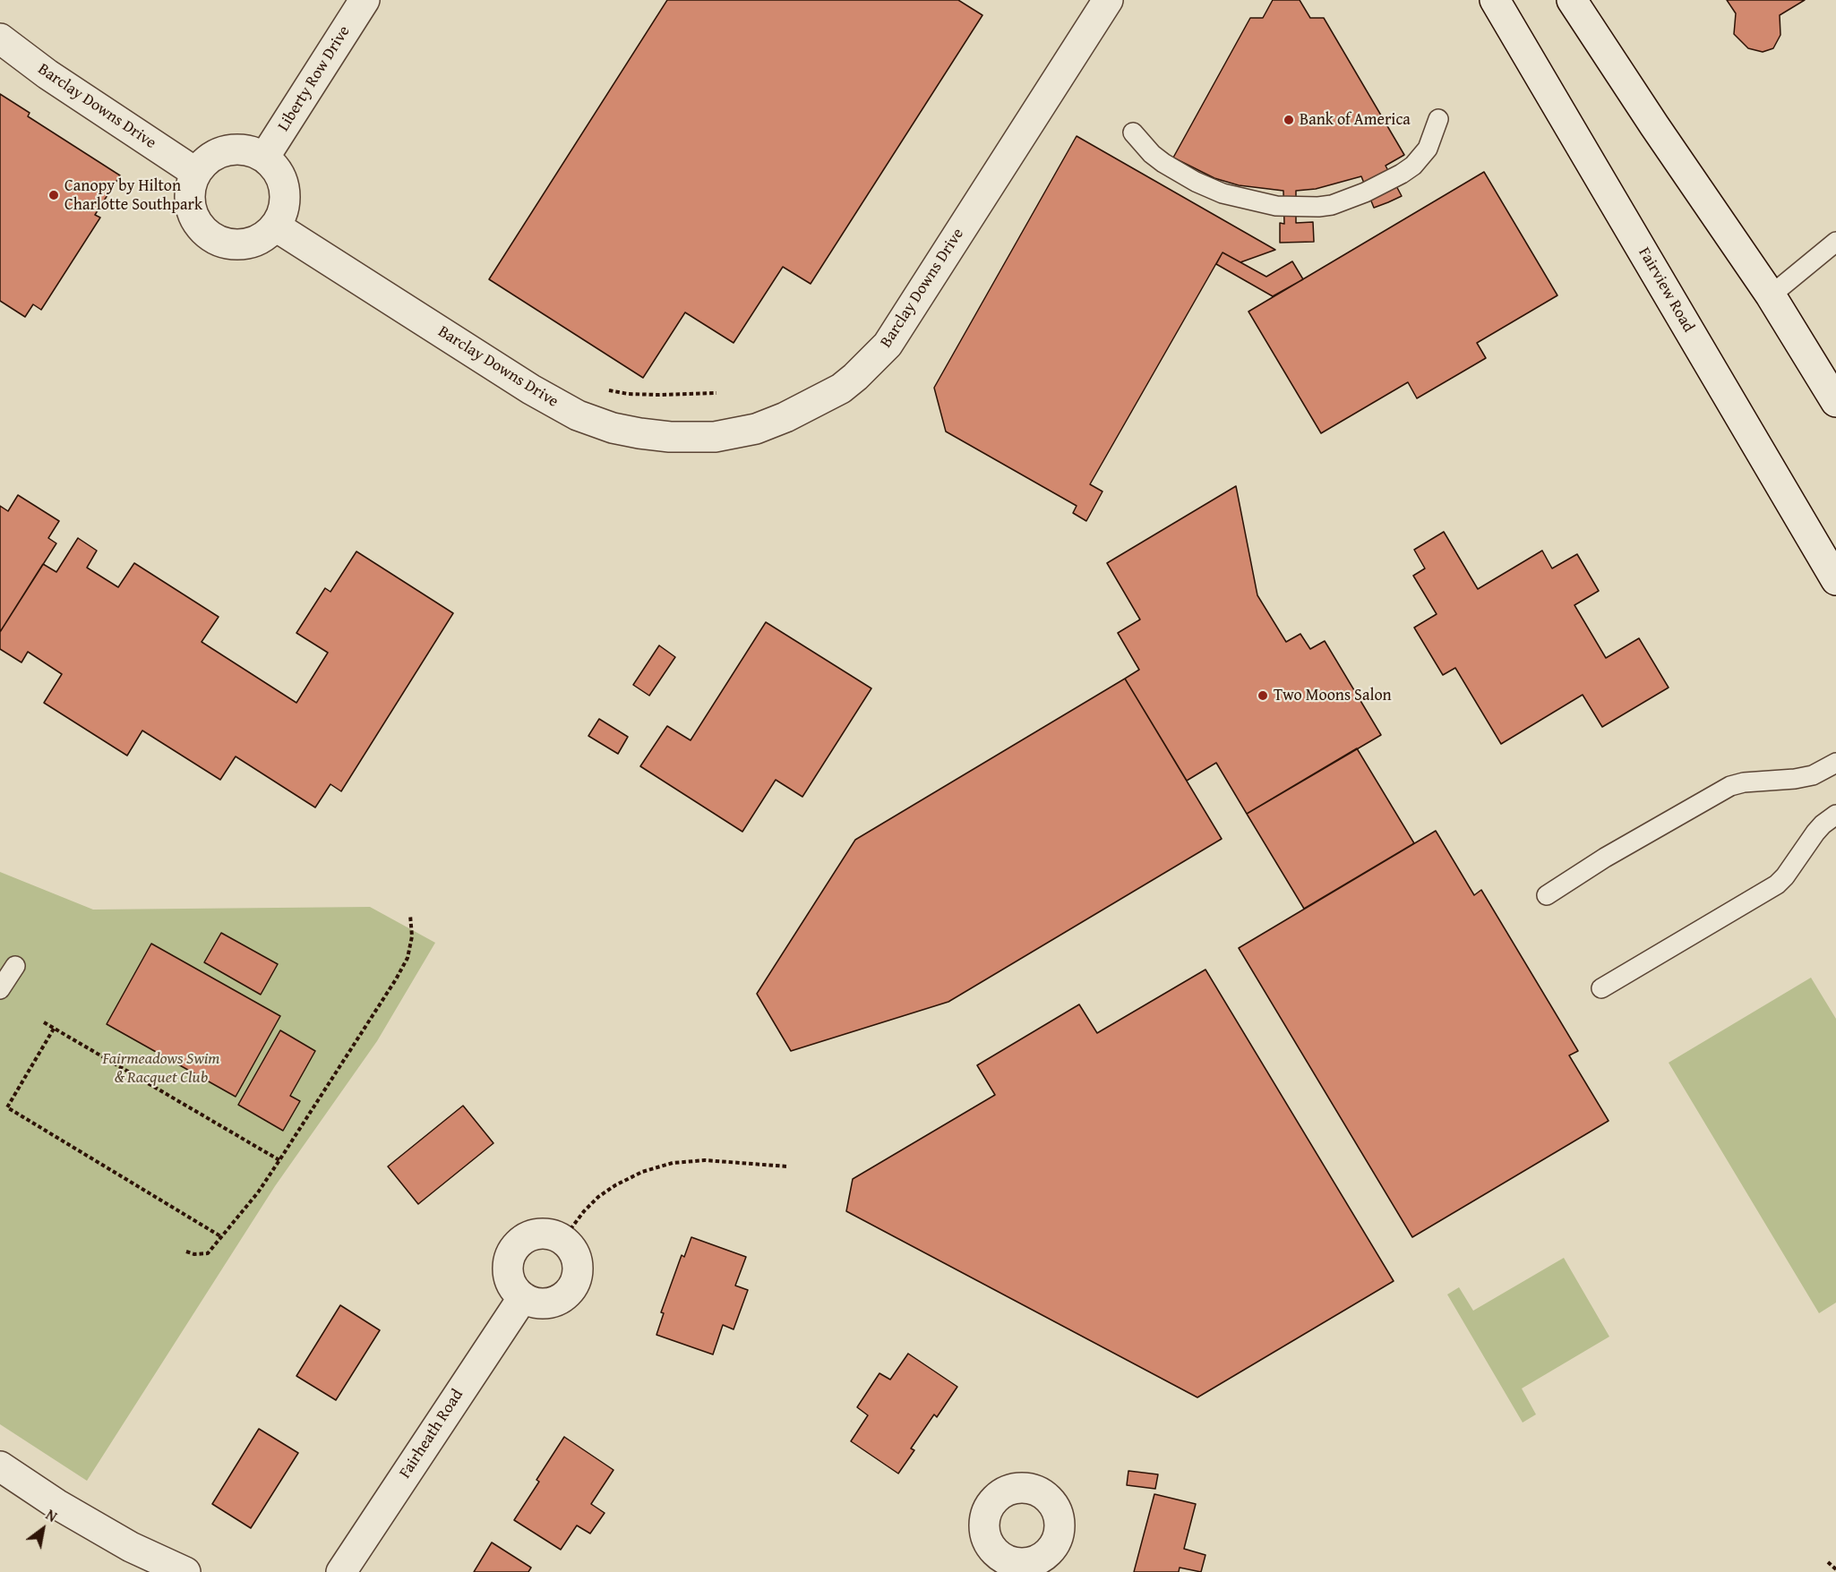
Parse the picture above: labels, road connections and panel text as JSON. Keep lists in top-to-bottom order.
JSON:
{
  "streets": {
    "street": [
      "Liberty Row Drive",
      "Barclay Downs Drive",
      "Fairview Road",
      "Fairheath Road"
    ]
  },
  "crossings": [
    ["Liberty Row Drive", "Barclay Downs Drive"]
  ],
  "parks": ["Fairmeadows Swim & Racquet Club"],
  "places": ["Bank of America", "Canopy by Hilton Charlotte Southpark", "Two Moons Salon"],
  "north": "top right"
}
